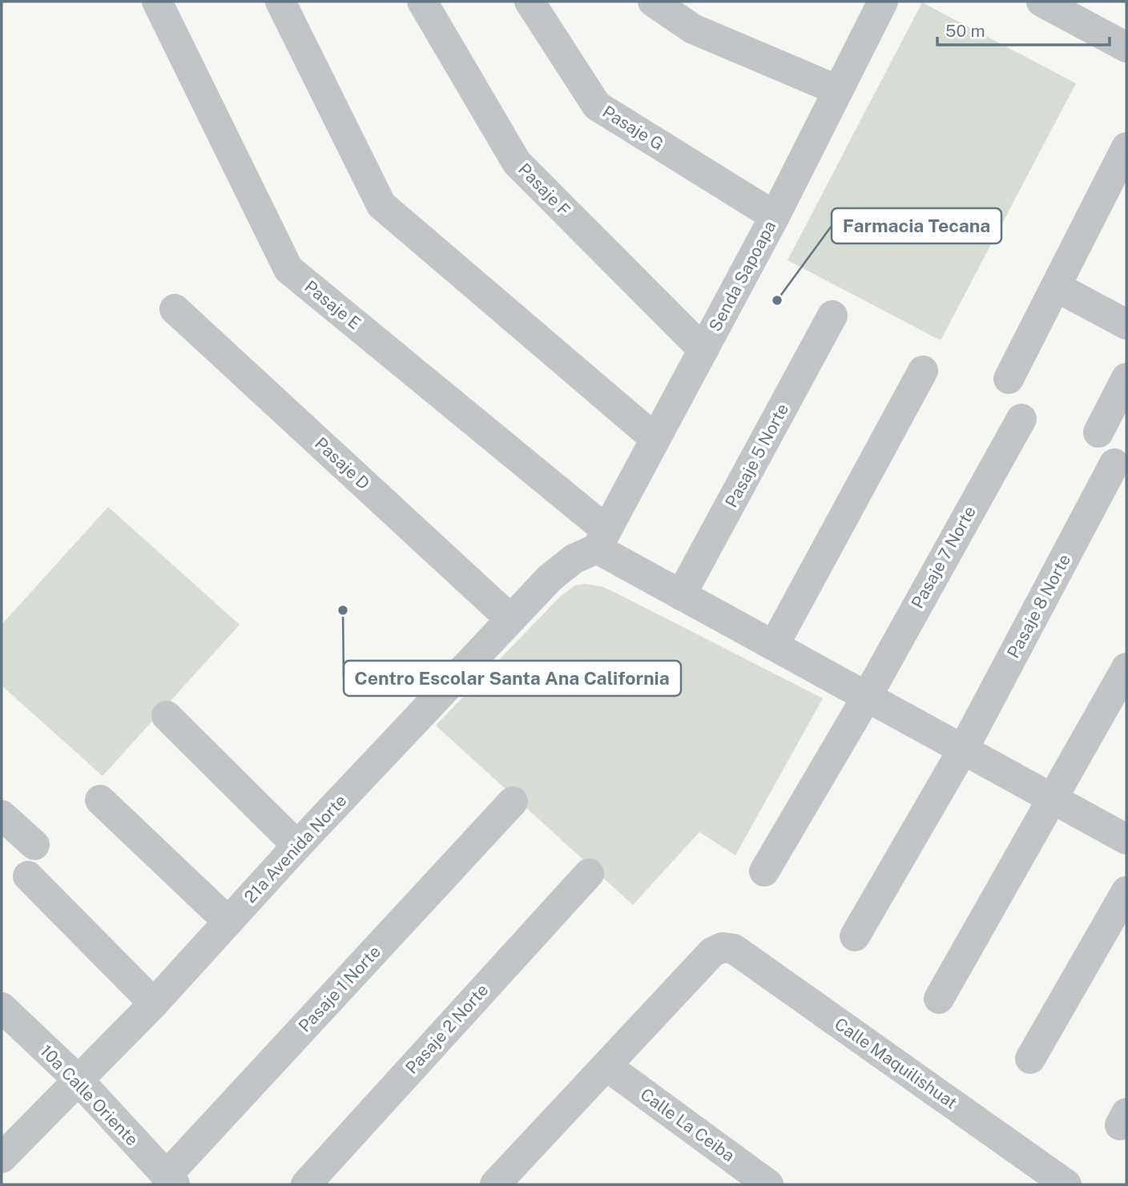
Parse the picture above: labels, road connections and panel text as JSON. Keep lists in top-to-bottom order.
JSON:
{
  "streets": {
    "street": [
      "Pasaje G",
      "Pasaje F",
      "Senda Sapoapa",
      "Pasaje E",
      "Pasaje 5 Norte",
      "Pasaje D",
      "Pasaje 7 Norte",
      "Pasaje 8 Norte",
      "21a Avenida Norte",
      "Pasaje 1 Norte",
      "Pasaje 2 Norte",
      "Calle Maquilishuat",
      "10a Calle Oriente",
      "Calle La Ceiba"
    ]
  },
  "crossings": [
    ["Pasaje G", "Senda Sapoapa"],
    ["Pasaje F", "Senda Sapoapa"],
    ["Senda Sapoapa", "Pasaje E"],
    ["Senda Sapoapa", "21a Avenida Norte"],
    ["Pasaje E", "Pasaje 5 Norte"],
    ["Pasaje E", "Pasaje 7 Norte"],
    ["Pasaje E", "Pasaje 8 Norte"],
    ["Pasaje E", "21a Avenida Norte"],
    ["Pasaje D", "21a Avenida Norte"],
    ["21a Avenida Norte", "10a Calle Oriente"],
    ["Pasaje 1 Norte", "10a Calle Oriente"],
    ["Calle Maquilishuat", "Calle La Ceiba"]
  ],
  "places": ["Farmacia Tecana", "Centro Escolar Santa Ana California"],
  "scale_bar": "50 m"
}
